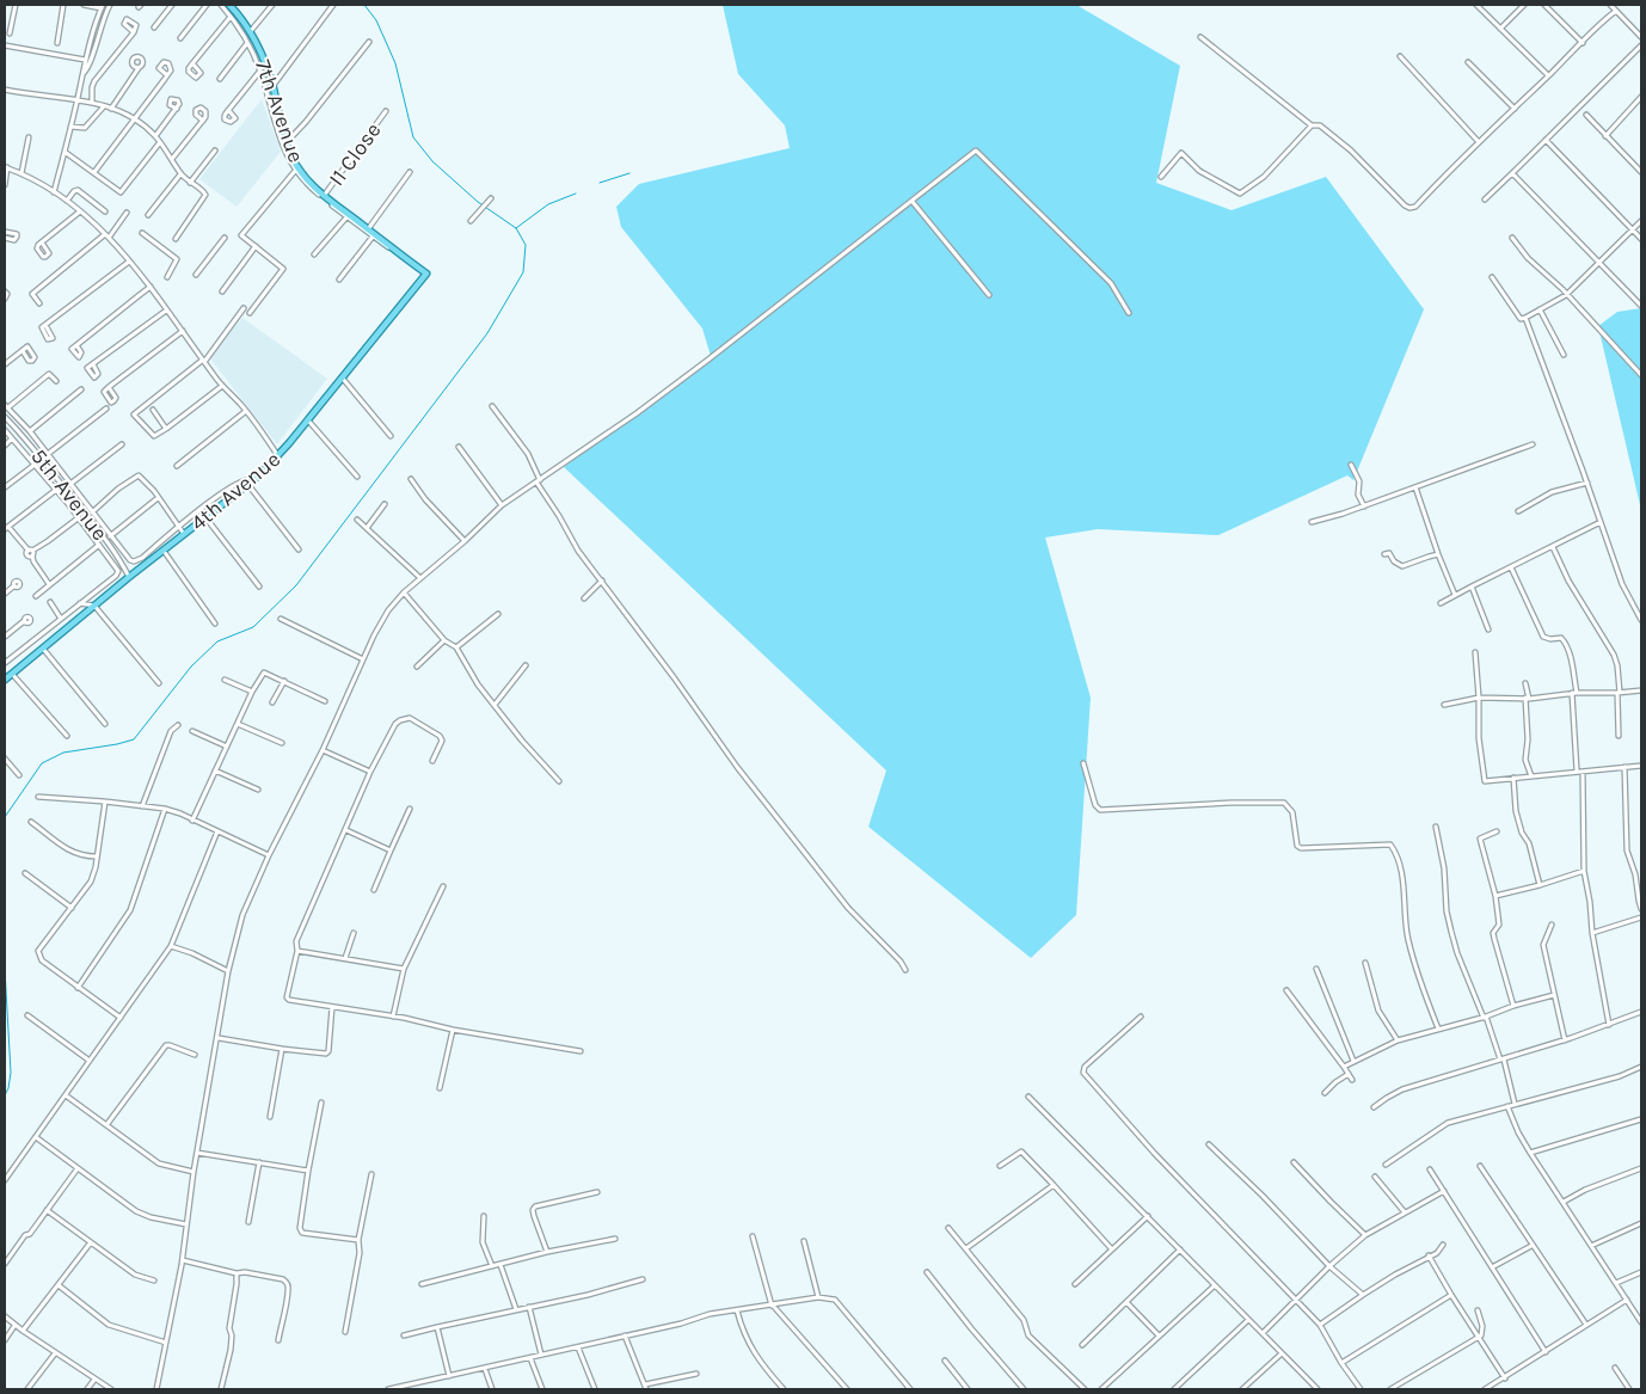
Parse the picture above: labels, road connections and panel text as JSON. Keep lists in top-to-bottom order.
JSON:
{
  "streets": {
    "main road": ["7th Avenue", "4th Avenue"],
    "street": ["I1 Close", "5th Avenue"]
  },
  "crossings": [
    ["7th Avenue", "I1 Close"],
    ["7th Avenue", "4th Avenue"],
    ["4th Avenue", "5th Avenue"]
  ]
}
